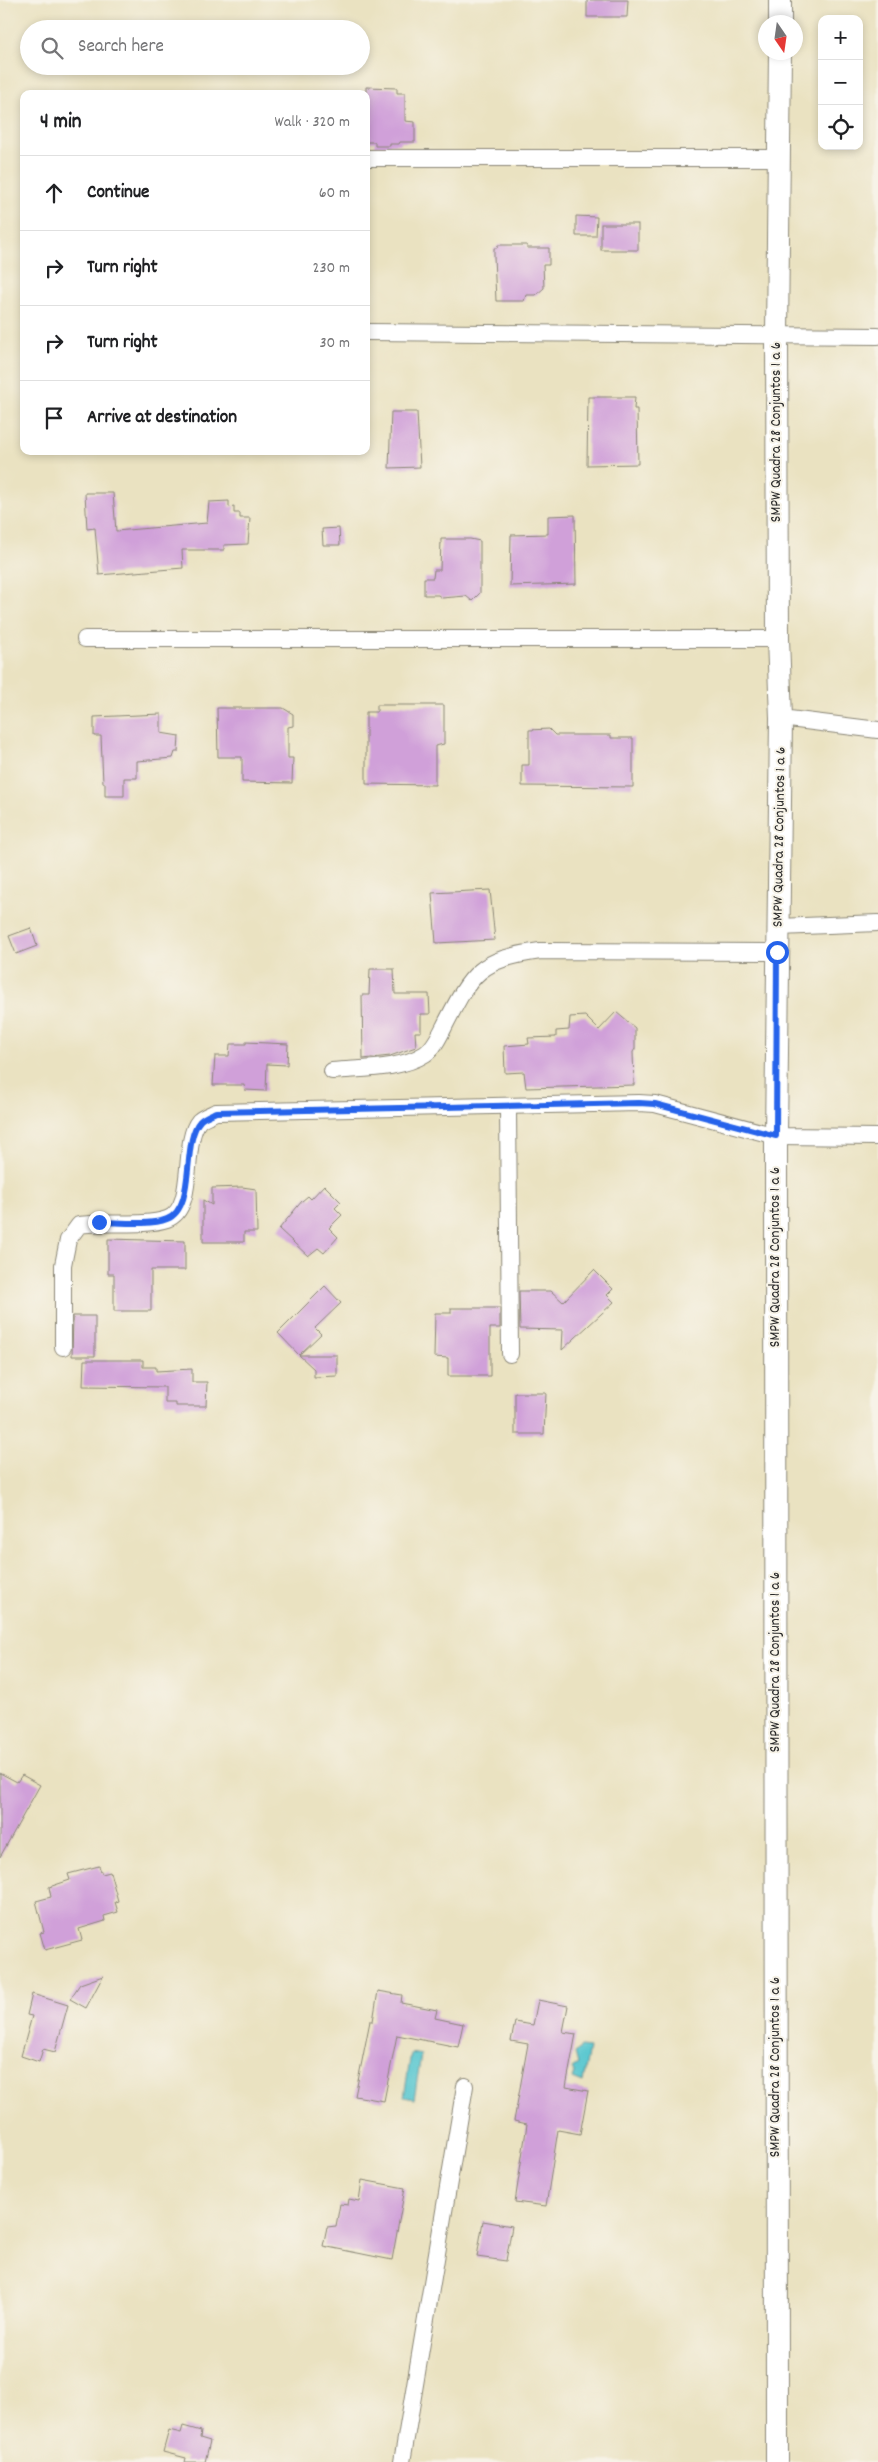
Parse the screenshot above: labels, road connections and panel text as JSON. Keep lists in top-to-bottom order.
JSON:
{
  "streets": {
    "street": ["SMPW Quadra 28 Conjuntos 1 a 6"]
  },
  "north": "bottom",
  "page": {
    "map_buttons": ["+", "−"],
    "search": "Search here",
    "heading": ["4 min", "Walk · 320 m"],
    "list": [
      ["Continue", "60 m"],
      ["Turn right", "230 m"],
      ["Turn right", "30 m"],
      "Arrive at destination"
    ]
  }
}
